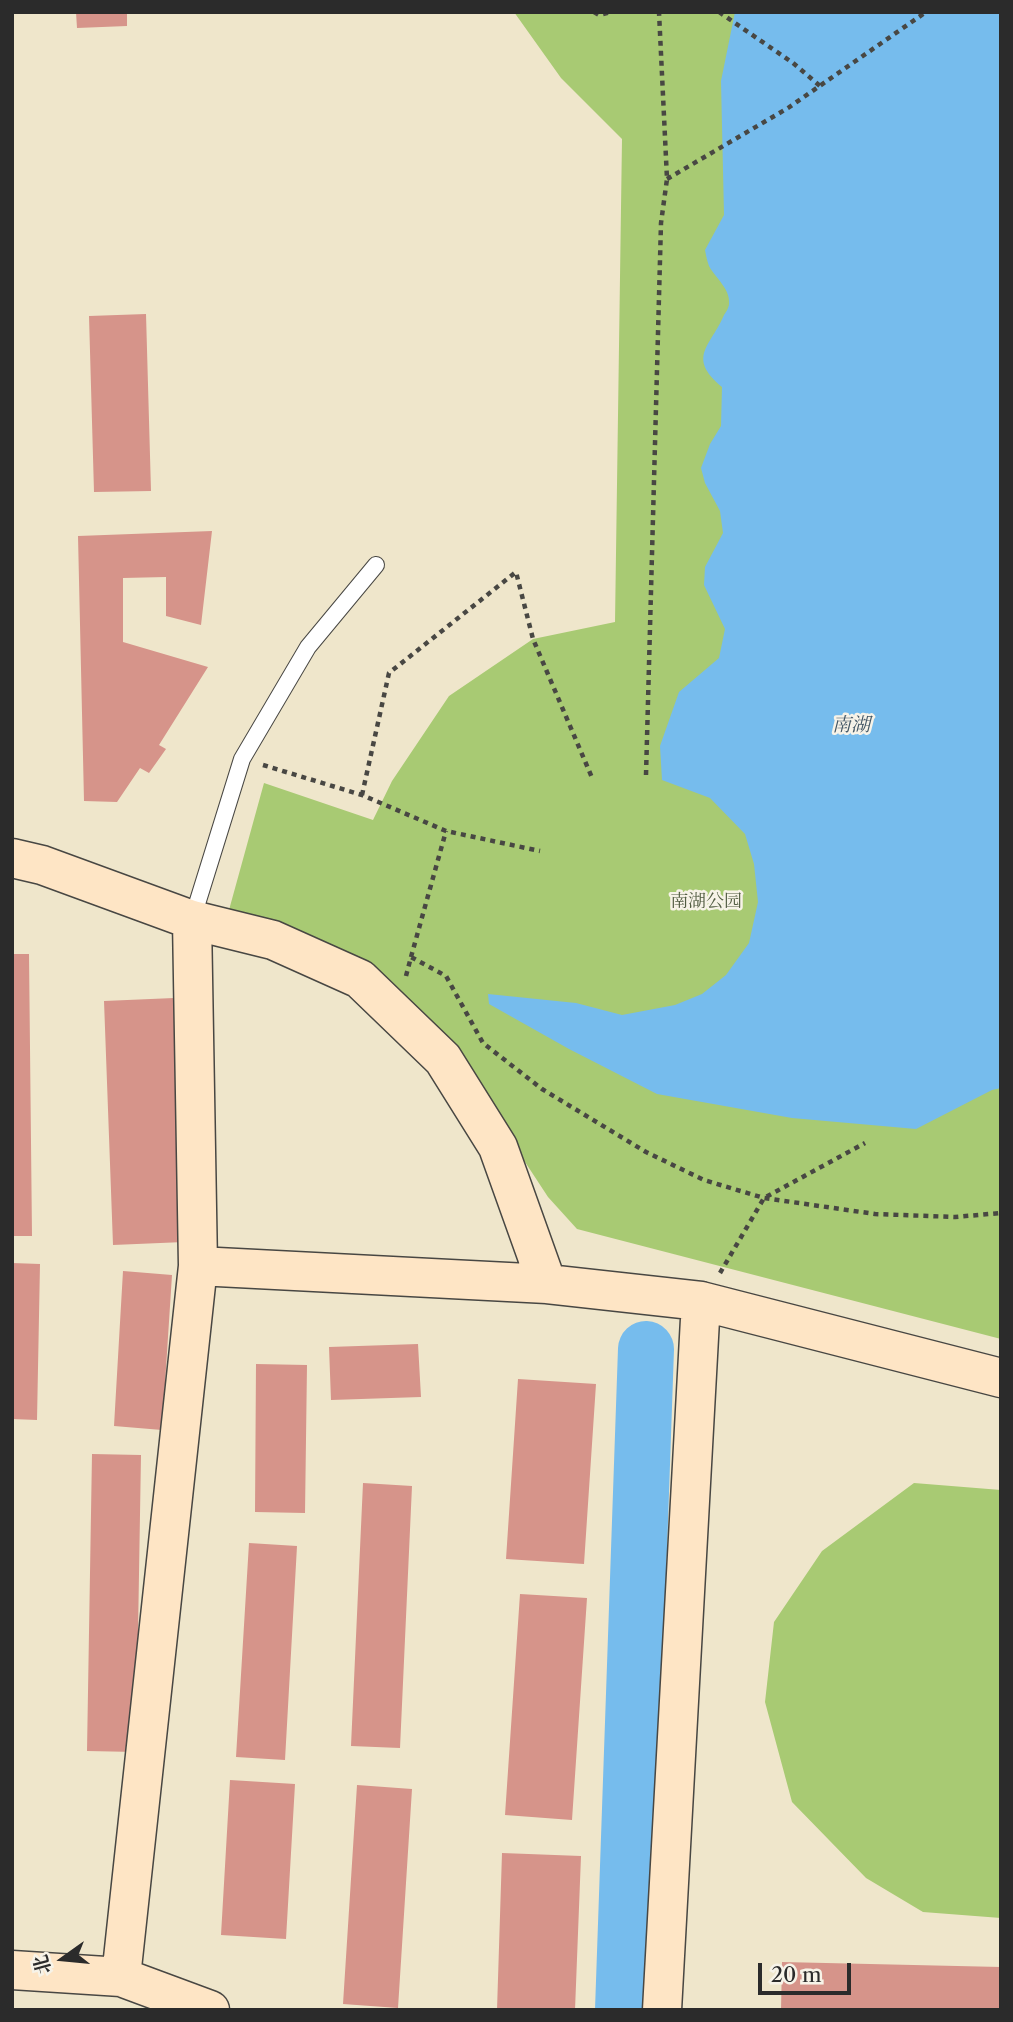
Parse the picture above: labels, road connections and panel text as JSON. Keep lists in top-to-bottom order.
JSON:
{
  "water": ["南湖"],
  "parks": ["南湖公园"],
  "scale_bar": "20 m",
  "north": "left"
}
